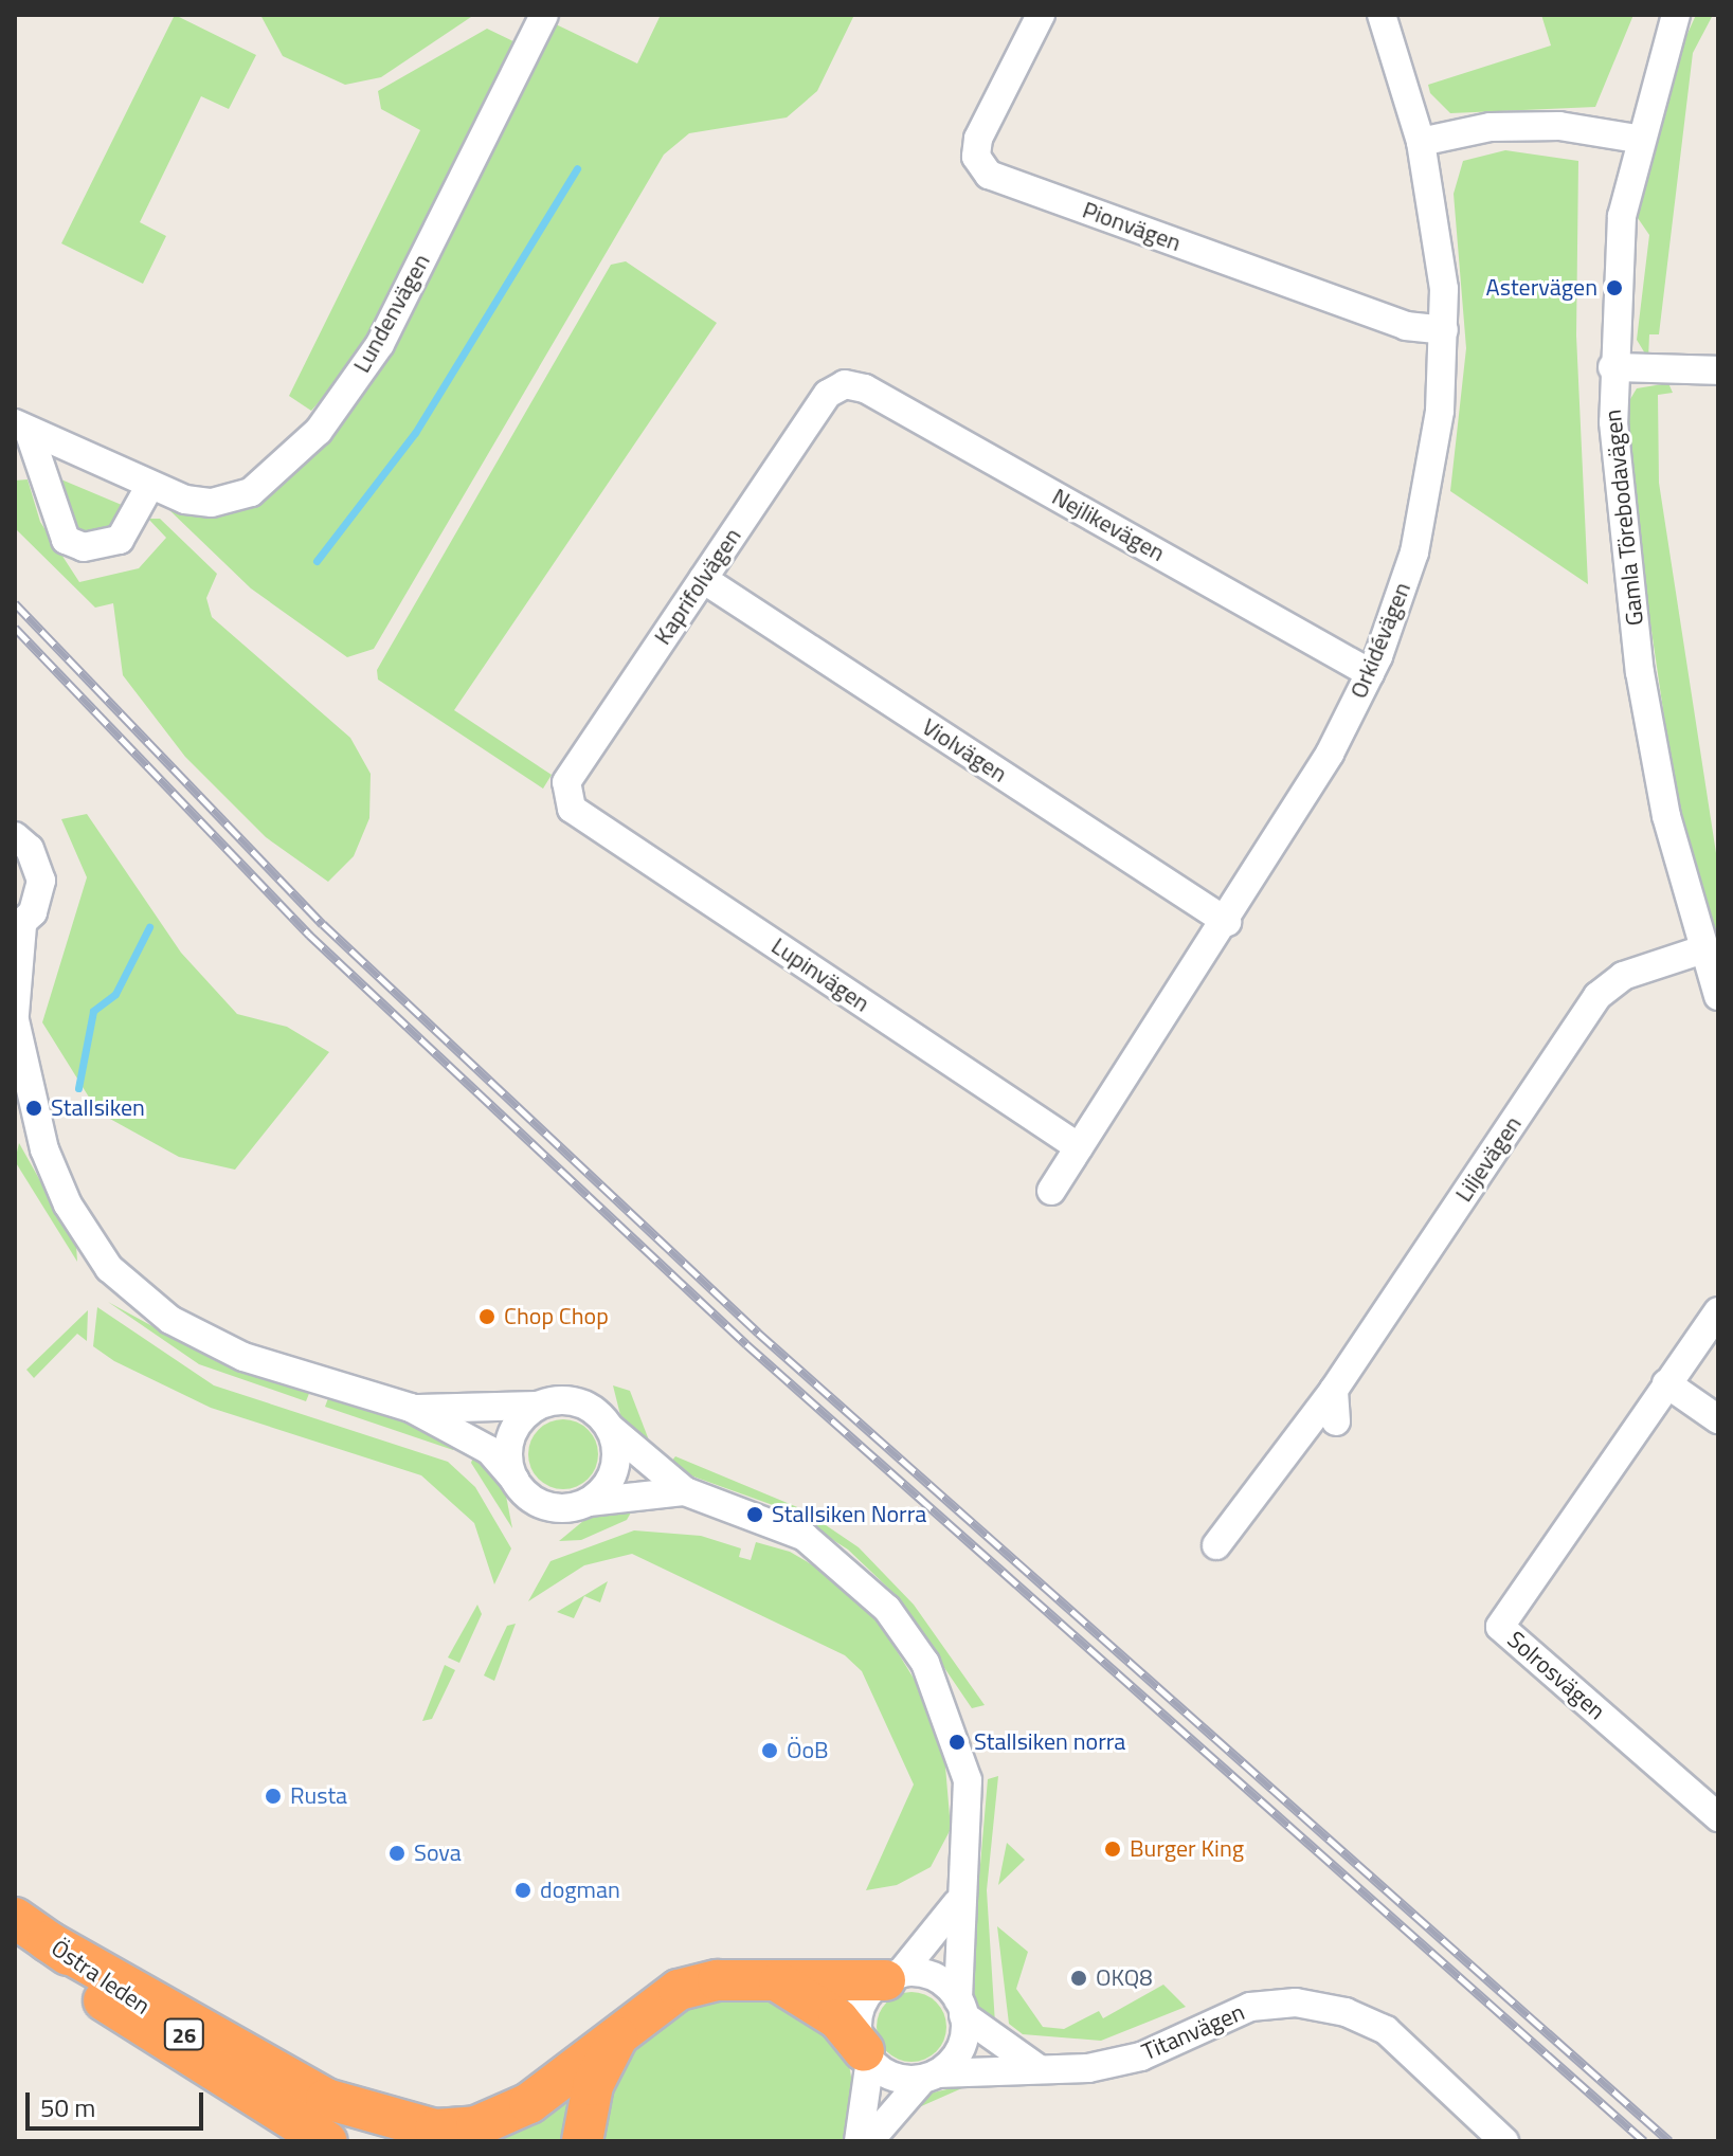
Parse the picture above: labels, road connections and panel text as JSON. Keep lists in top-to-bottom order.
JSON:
{
  "streets": {
    "highway": ["Östra leden", "26"],
    "street": [
      "Pionvägen",
      "Lundenvägen",
      "Gamla Törebodavägen",
      "Nejlikevägen",
      "Kaprifolvägen",
      "Orkidévägen",
      "Violvägen",
      "Lupinvägen",
      "Liljevägen",
      "Solrosvägen",
      "Titanvägen"
    ]
  },
  "crossings": [
    ["Pionvägen", "Orkidévägen"],
    ["Gamla Törebodavägen", "Liljevägen"],
    ["Nejlikevägen", "Kaprifolvägen"],
    ["Nejlikevägen", "Orkidévägen"],
    ["Kaprifolvägen", "Violvägen"],
    ["Kaprifolvägen", "Lupinvägen"],
    ["Orkidévägen", "Violvägen"],
    ["Orkidévägen", "Lupinvägen"]
  ],
  "places": [
    "Astervägen",
    "Stallsiken",
    "Chop Chop",
    "Stallsiken Norra",
    "Stallsiken norra",
    "ÖoB",
    "Rusta",
    "Burger King",
    "Sova",
    "dogman",
    "OKQ8"
  ],
  "scale_bar": "50 m"
}
